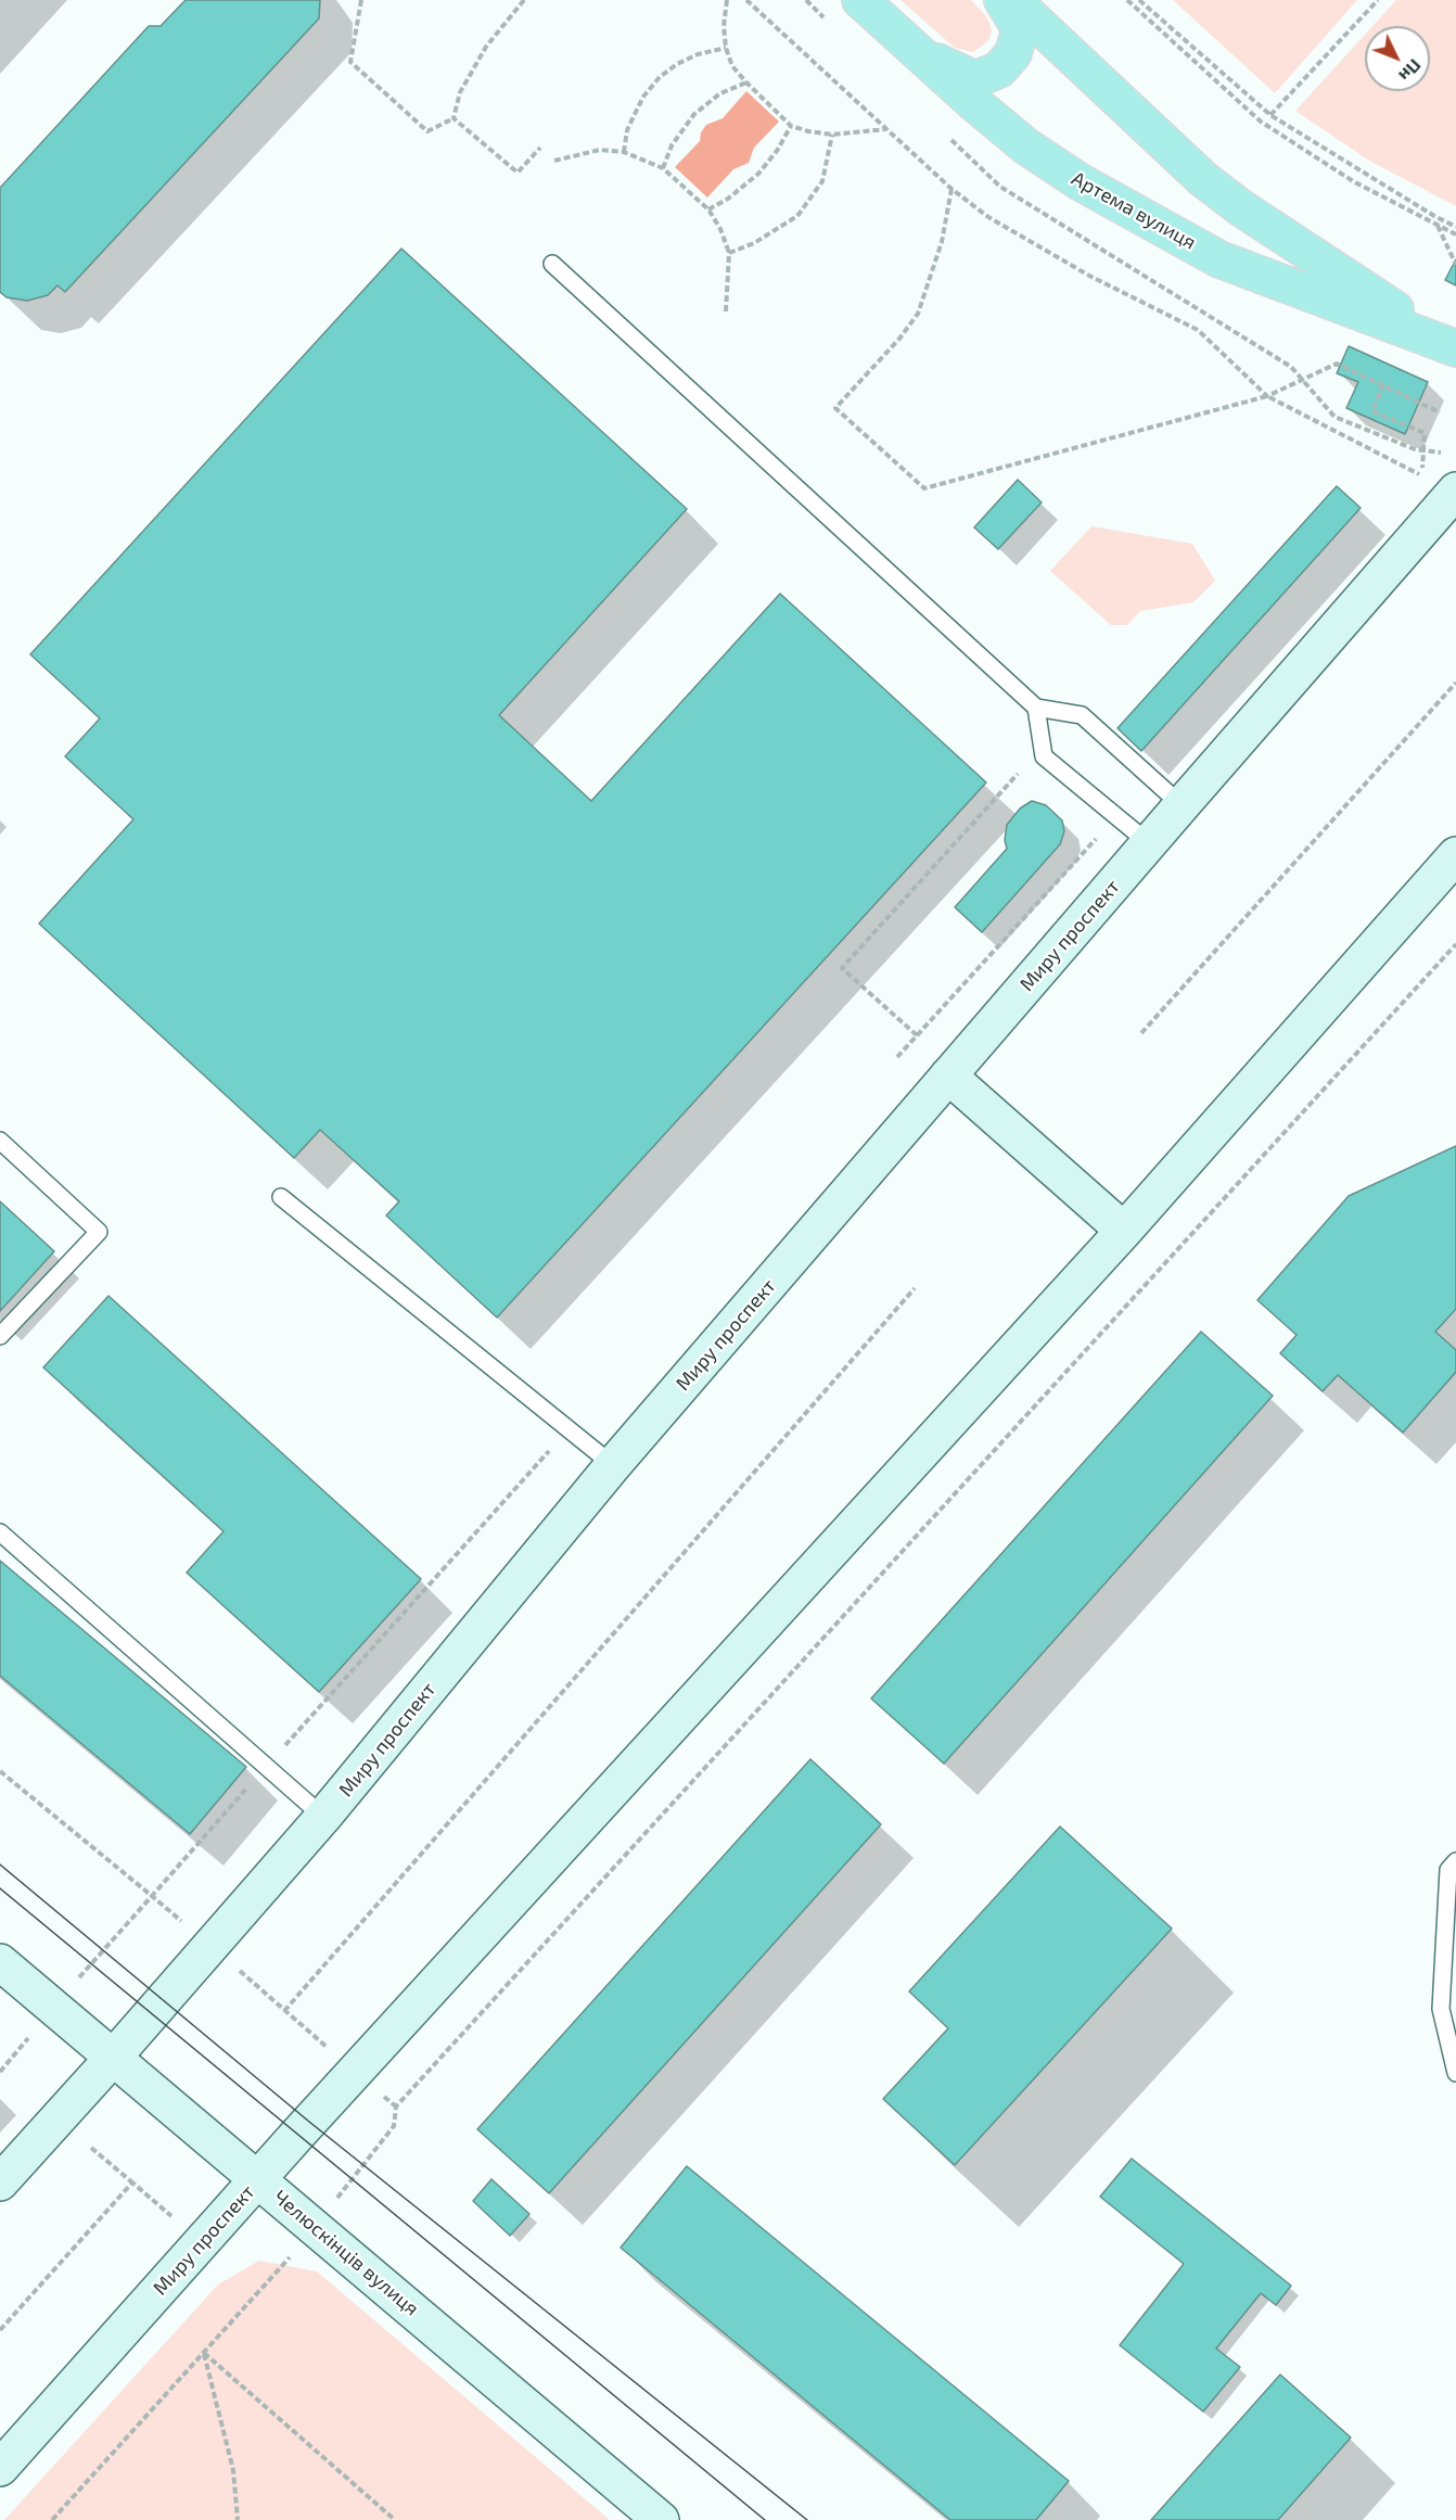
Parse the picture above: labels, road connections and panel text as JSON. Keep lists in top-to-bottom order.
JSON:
{
  "streets": {
    "main road": ["Артема вулиця", "Миру проспект", "Челюскінців вулиця"]
  },
  "crossings": [
    ["Миру проспект", "Челюскінців вулиця"]
  ],
  "north": "bottom right"
}
